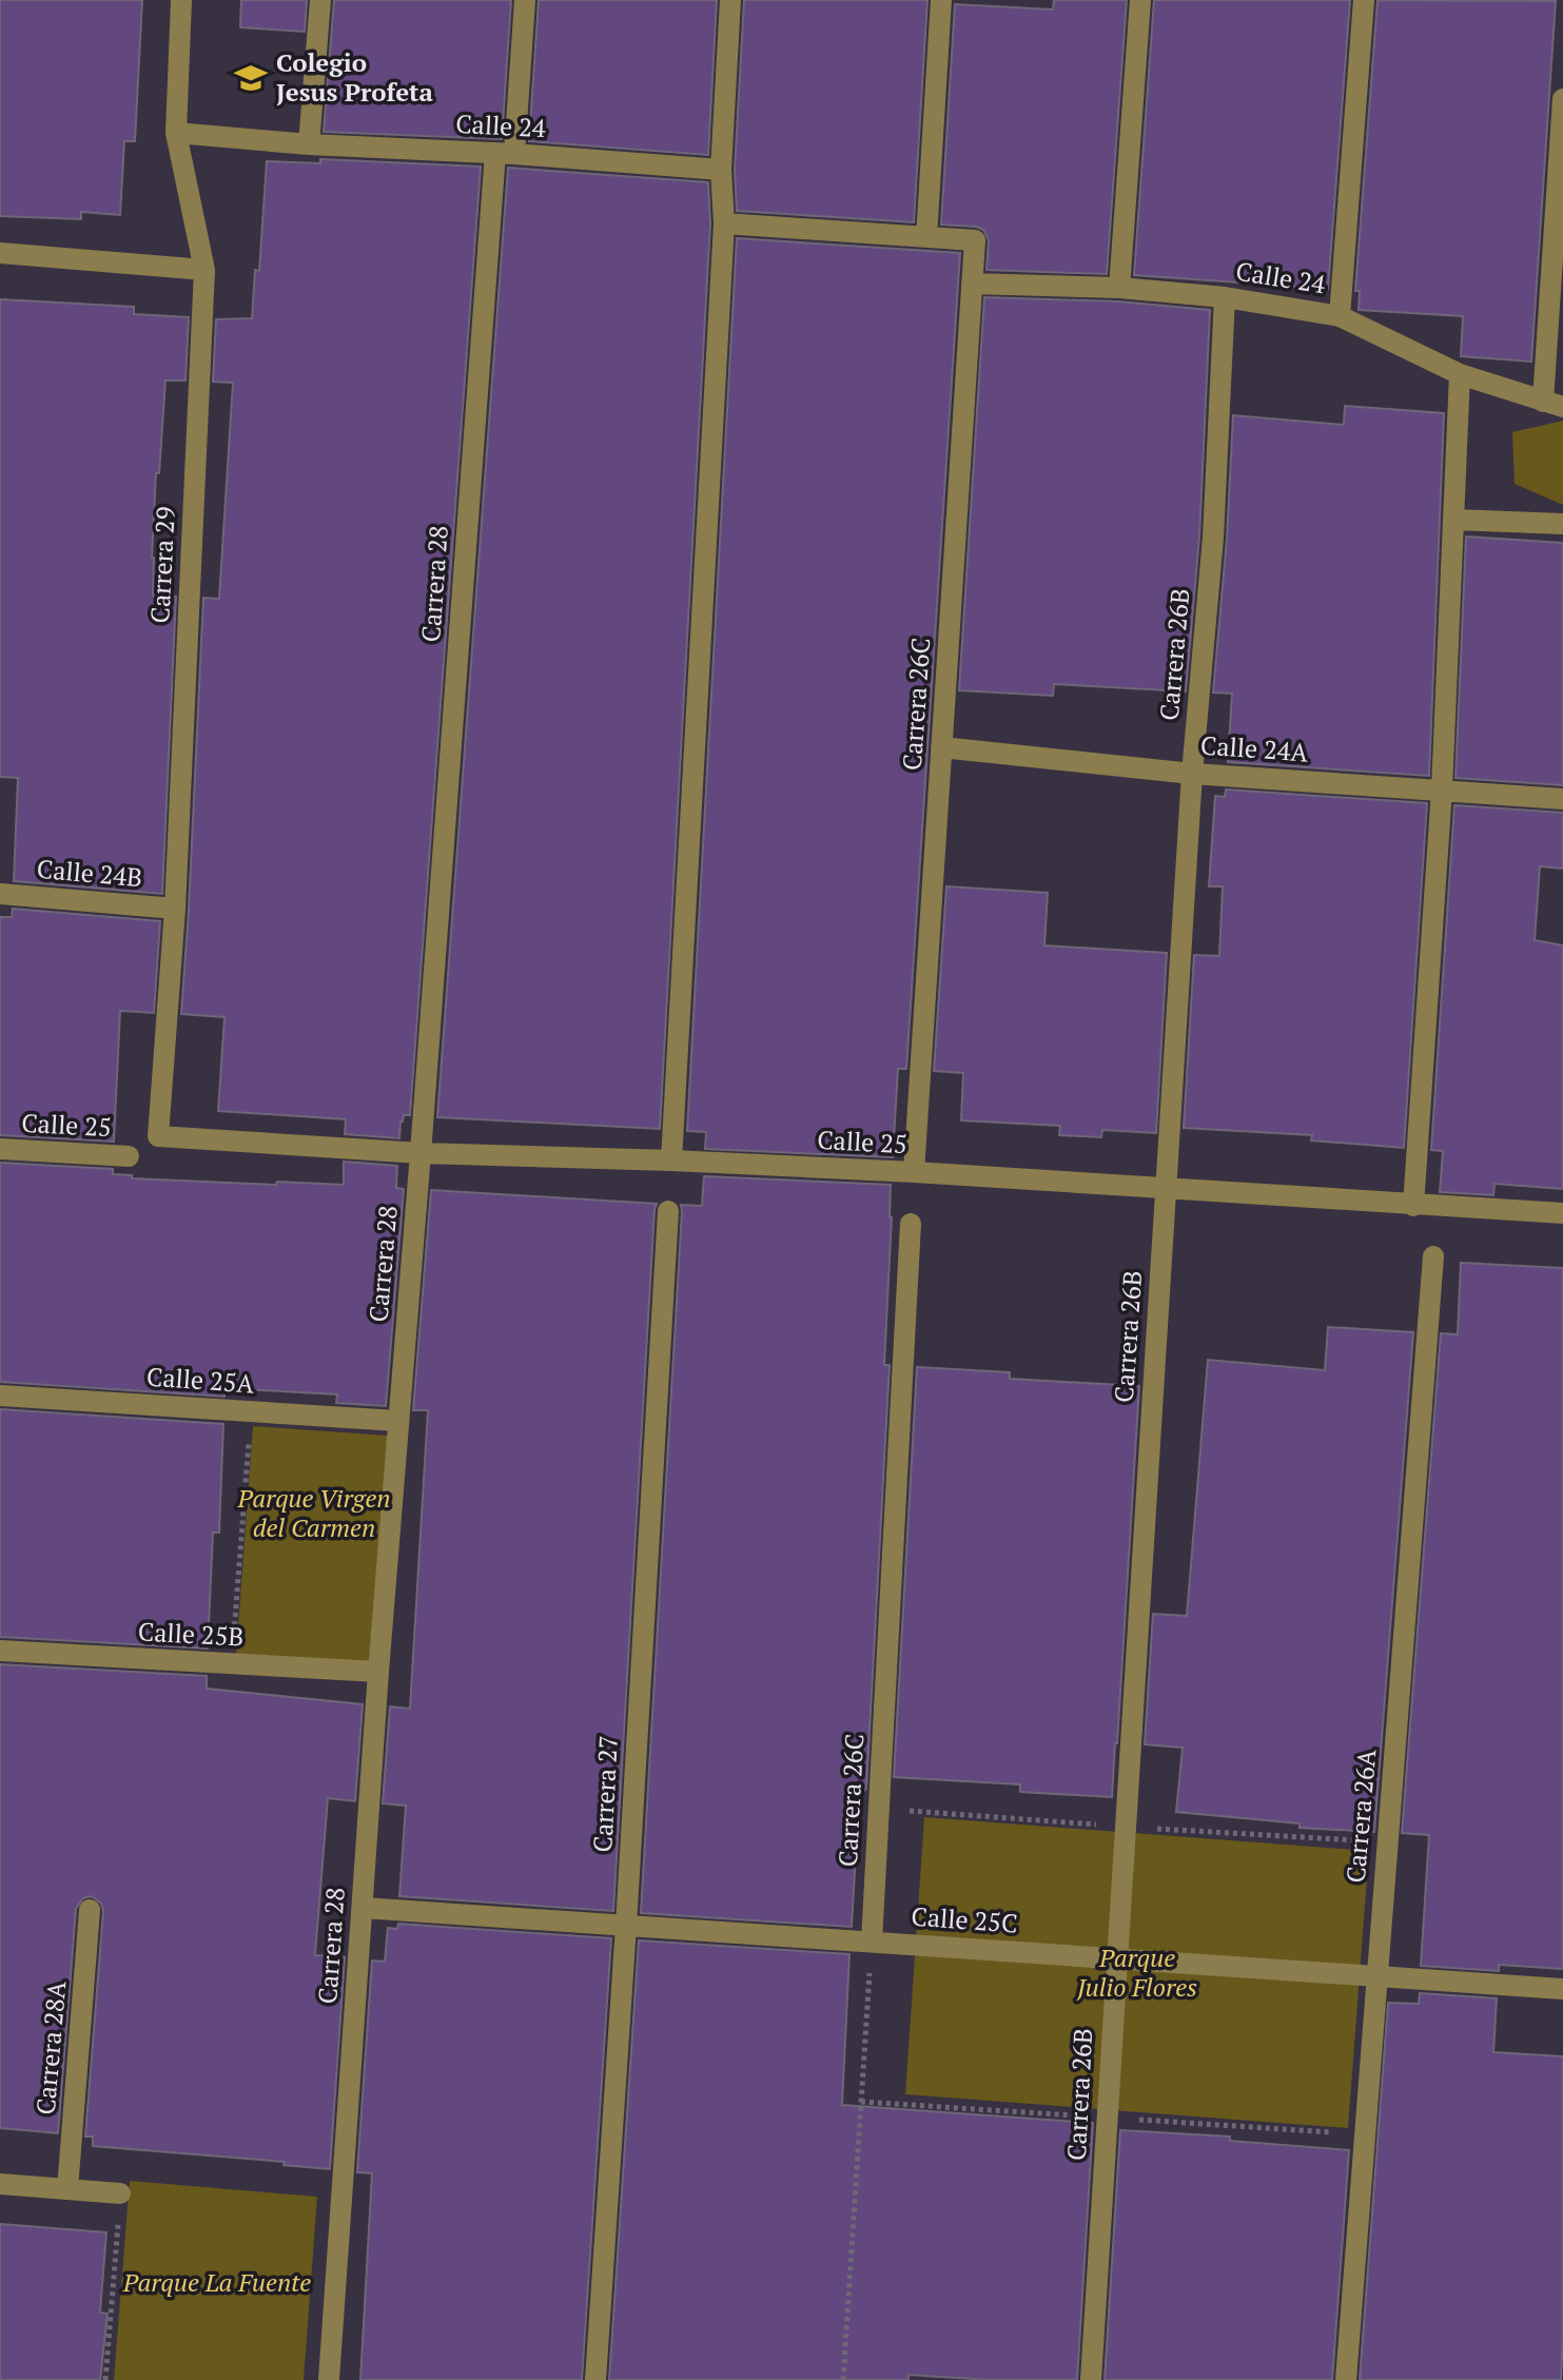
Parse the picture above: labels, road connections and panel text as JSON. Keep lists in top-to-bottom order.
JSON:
{
  "streets": {
    "street": [
      "Calle 24",
      "Carrera 29",
      "Carrera 28",
      "Carrera 26B",
      "Carrera 26C",
      "Calle 24A",
      "Calle 24B",
      "Calle 25",
      "Calle 25A",
      "Calle 25B",
      "Carrera 27",
      "Carrera 26A",
      "Calle 25C",
      "Carrera 28A"
    ]
  },
  "crossings": [
    ["Calle 24", "Carrera 29"],
    ["Calle 24", "Carrera 28"],
    ["Calle 24", "Carrera 26B"],
    ["Calle 24", "Carrera 26C"],
    ["Carrera 29", "Calle 24B"],
    ["Carrera 29", "Calle 25"],
    ["Carrera 28", "Calle 25"],
    ["Carrera 28", "Calle 25A"],
    ["Carrera 28", "Calle 25B"],
    ["Carrera 28", "Calle 25C"],
    ["Carrera 26B", "Calle 24A"],
    ["Carrera 26B", "Calle 25"],
    ["Carrera 26B", "Calle 25C"],
    ["Carrera 26C", "Calle 24A"],
    ["Carrera 26C", "Calle 25"],
    ["Carrera 26C", "Calle 25C"],
    ["Carrera 27", "Calle 25C"],
    ["Carrera 26A", "Calle 25C"]
  ],
  "parks": ["Parque Virgen del Carmen", "Parque Julio Flores", "Parque La Fuente"],
  "places": {
    "school or university": ["Colegio Jesus Profeta"]
  }
}
